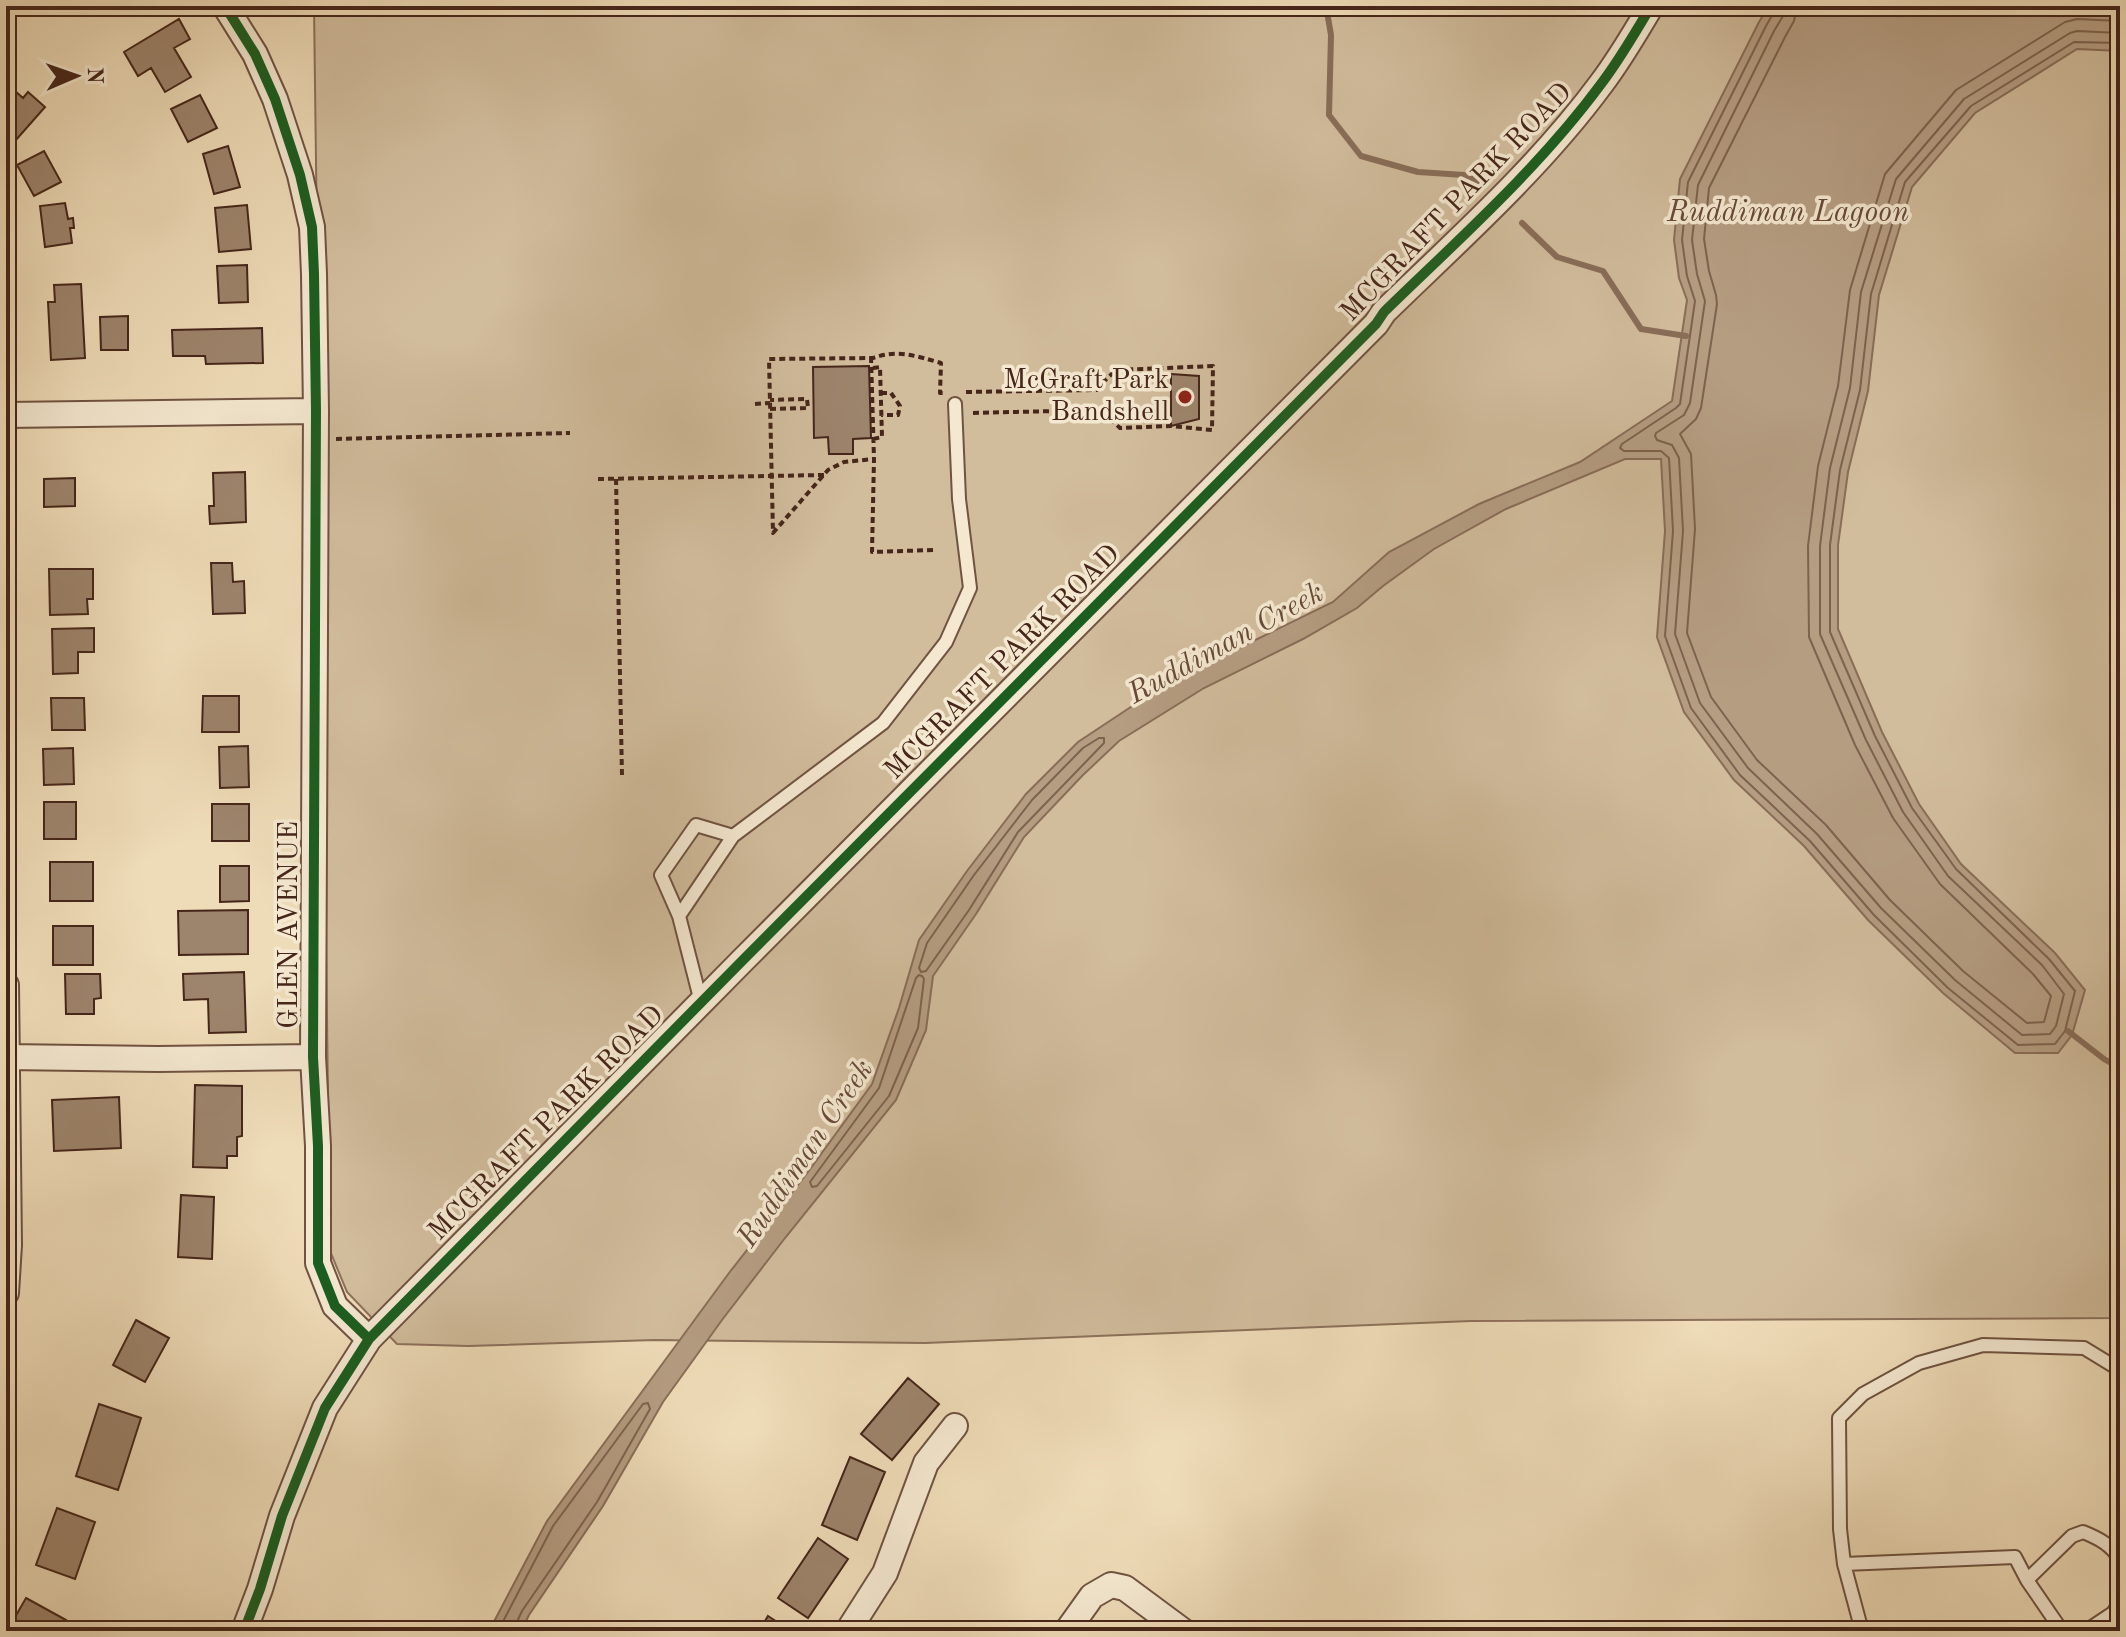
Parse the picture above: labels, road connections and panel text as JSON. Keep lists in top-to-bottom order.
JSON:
{
  "streets": {
    "street": ["MCGRAFT PARK ROAD", "GLEN AVENUE"]
  },
  "crossings": [
    ["MCGRAFT PARK ROAD", "GLEN AVENUE"]
  ],
  "water": ["Ruddiman Lagoon", "Ruddiman Creek"],
  "places": ["McGraft Park Bandshell"],
  "north": "right"
}
